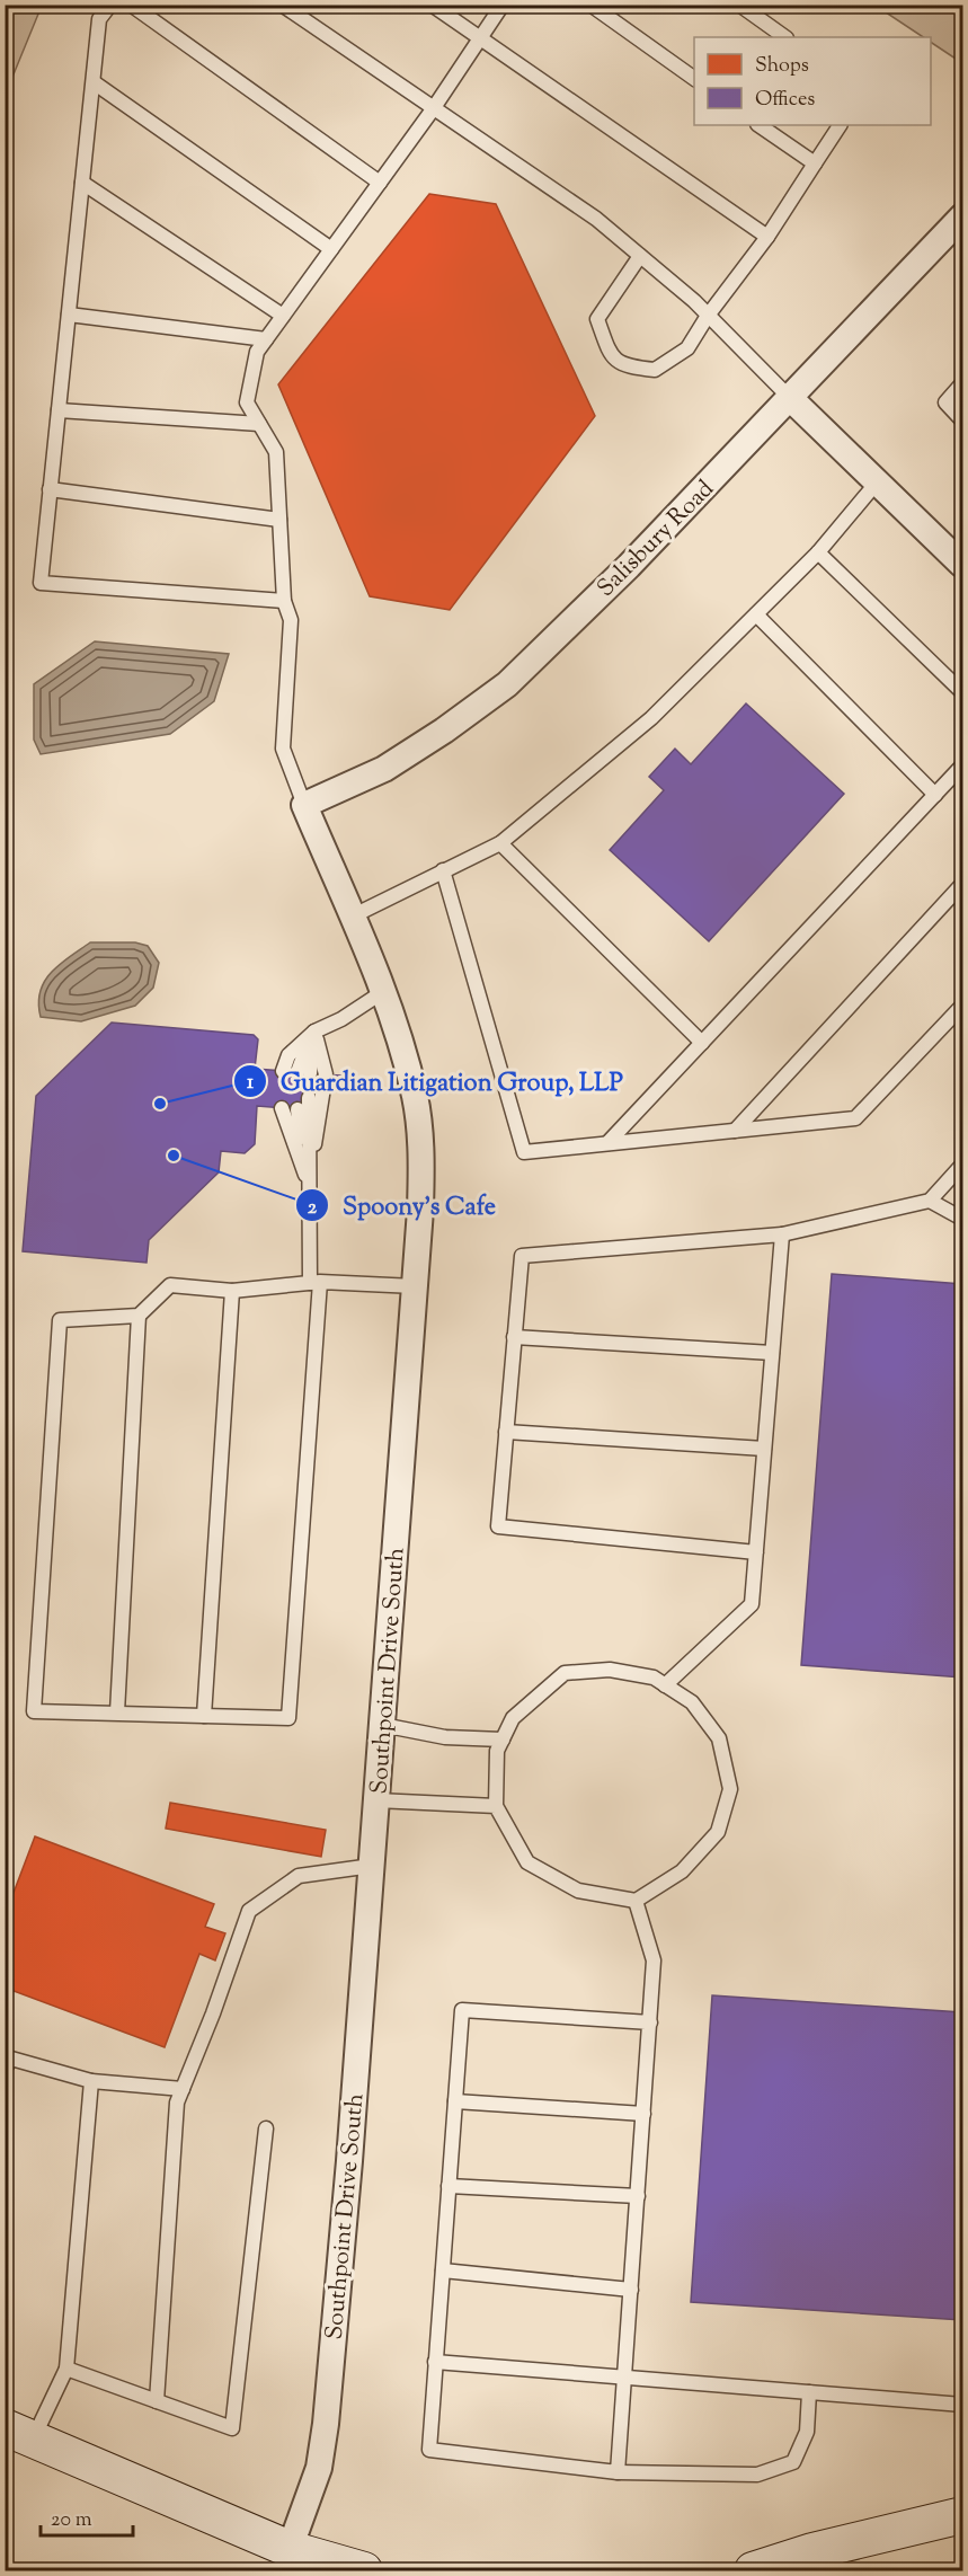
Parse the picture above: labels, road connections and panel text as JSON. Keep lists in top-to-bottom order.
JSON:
{
  "streets": {
    "street": ["Salisbury Road", "Southpoint Drive South"]
  },
  "crossings": [
    ["Salisbury Road", "Southpoint Drive South"]
  ],
  "places": ["Guardian Litigation Group, LLP", "Spoony's Cafe"],
  "legend": ["Shops", "Offices"],
  "scale_bar": "20 m"
}
